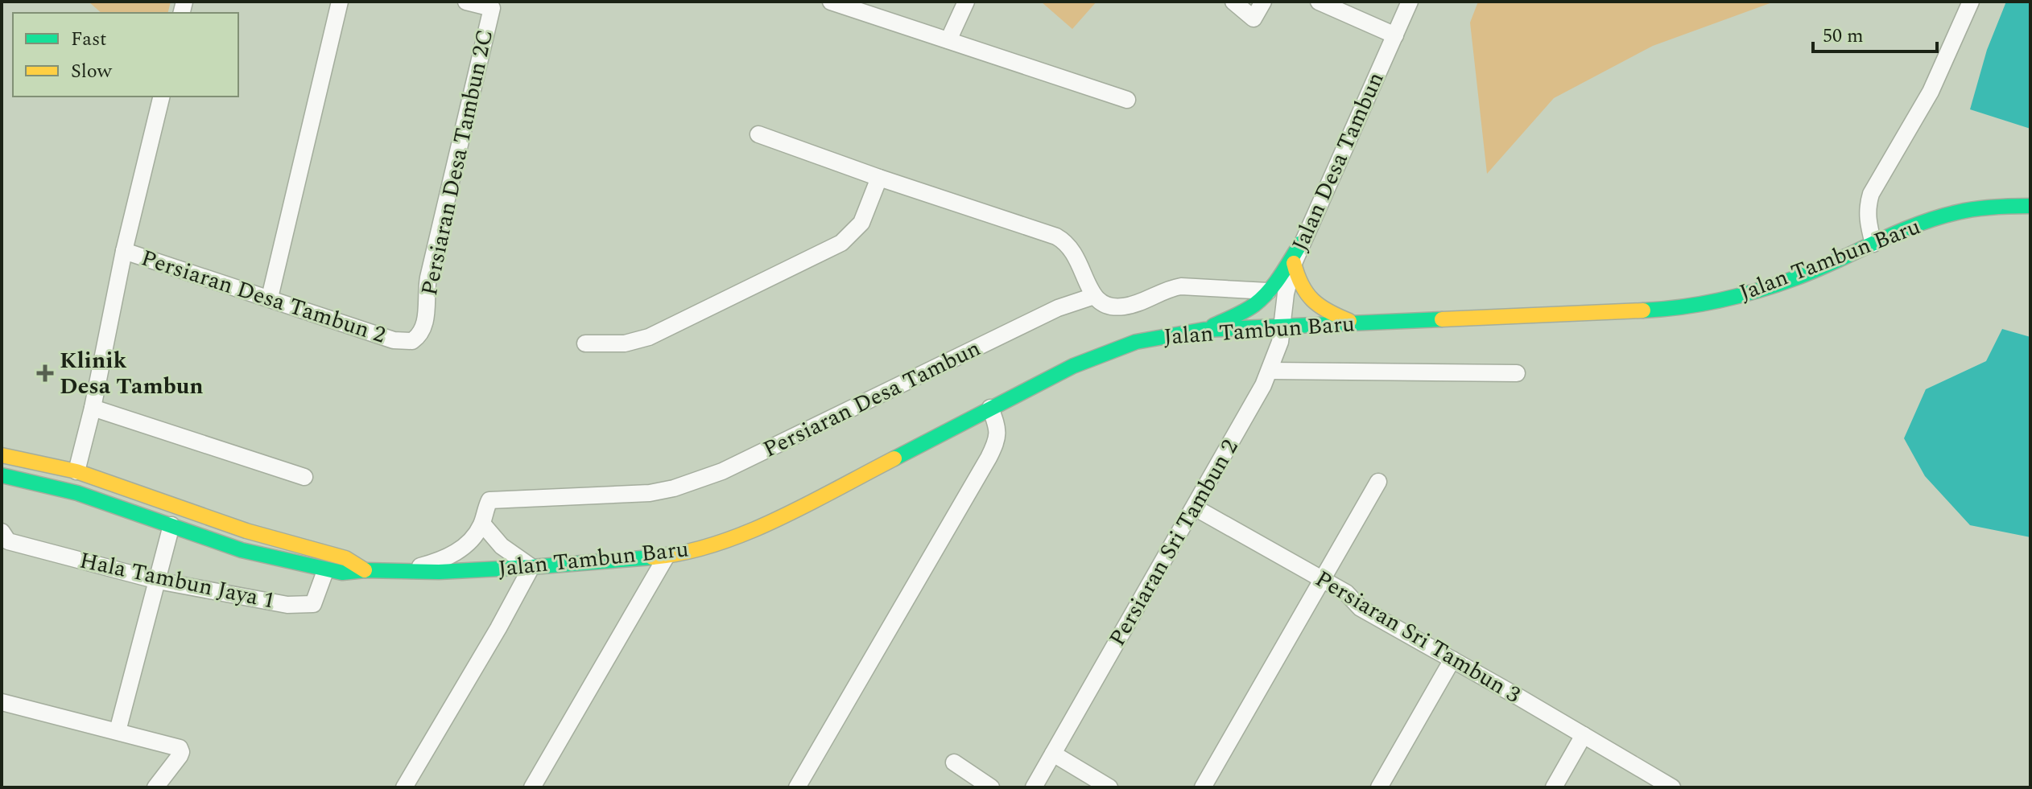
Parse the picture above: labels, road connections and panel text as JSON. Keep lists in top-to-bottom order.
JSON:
{
  "streets": {
    "main road": ["Jalan Tambun Baru"],
    "street": [
      "Jalan Desa Tambun",
      "Persiaran Desa Tambun 2C",
      "Persiaran Desa Tambun 2",
      "Persiaran Desa Tambun",
      "Persiaran Sri Tambun 2",
      "Hala Tambun Jaya 1",
      "Persiaran Sri Tambun 3"
    ]
  },
  "crossings": [
    ["Jalan Desa Tambun", "Jalan Tambun Baru"],
    ["Jalan Desa Tambun", "Persiaran Sri Tambun 2"],
    ["Persiaran Desa Tambun 2C", "Persiaran Desa Tambun 2"],
    ["Jalan Tambun Baru", "Persiaran Desa Tambun"],
    ["Jalan Tambun Baru", "Persiaran Sri Tambun 2"],
    ["Jalan Tambun Baru", "Hala Tambun Jaya 1"],
    ["Persiaran Sri Tambun 2", "Persiaran Sri Tambun 3"]
  ],
  "places": {
    "health": ["Klinik Desa Tambun"]
  },
  "legend": ["Fast", "Slow"],
  "scale_bar": "50 m"
}
